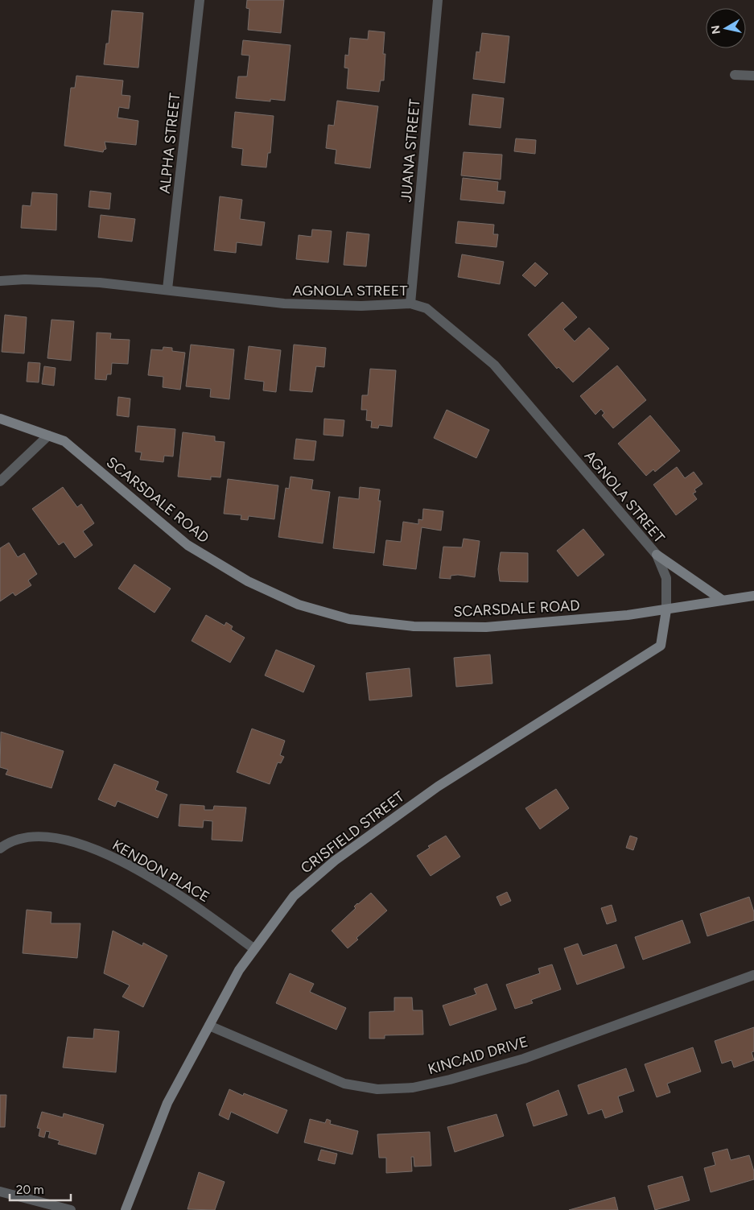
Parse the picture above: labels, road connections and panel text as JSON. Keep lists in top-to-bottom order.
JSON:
{
  "streets": {
    "street": [
      "ALPHA STREET",
      "JUANA STREET",
      "AGNOLA STREET",
      "SCARSDALE ROAD",
      "CRISFIELD STREET",
      "KENDON PLACE",
      "KINCAID DRIVE"
    ]
  },
  "crossings": [
    ["ALPHA STREET", "AGNOLA STREET"],
    ["JUANA STREET", "AGNOLA STREET"],
    ["AGNOLA STREET", "SCARSDALE ROAD"],
    ["AGNOLA STREET", "CRISFIELD STREET"],
    ["SCARSDALE ROAD", "CRISFIELD STREET"],
    ["CRISFIELD STREET", "KENDON PLACE"],
    ["CRISFIELD STREET", "KINCAID DRIVE"]
  ],
  "scale_bar": "20 m",
  "north": "left"
}
